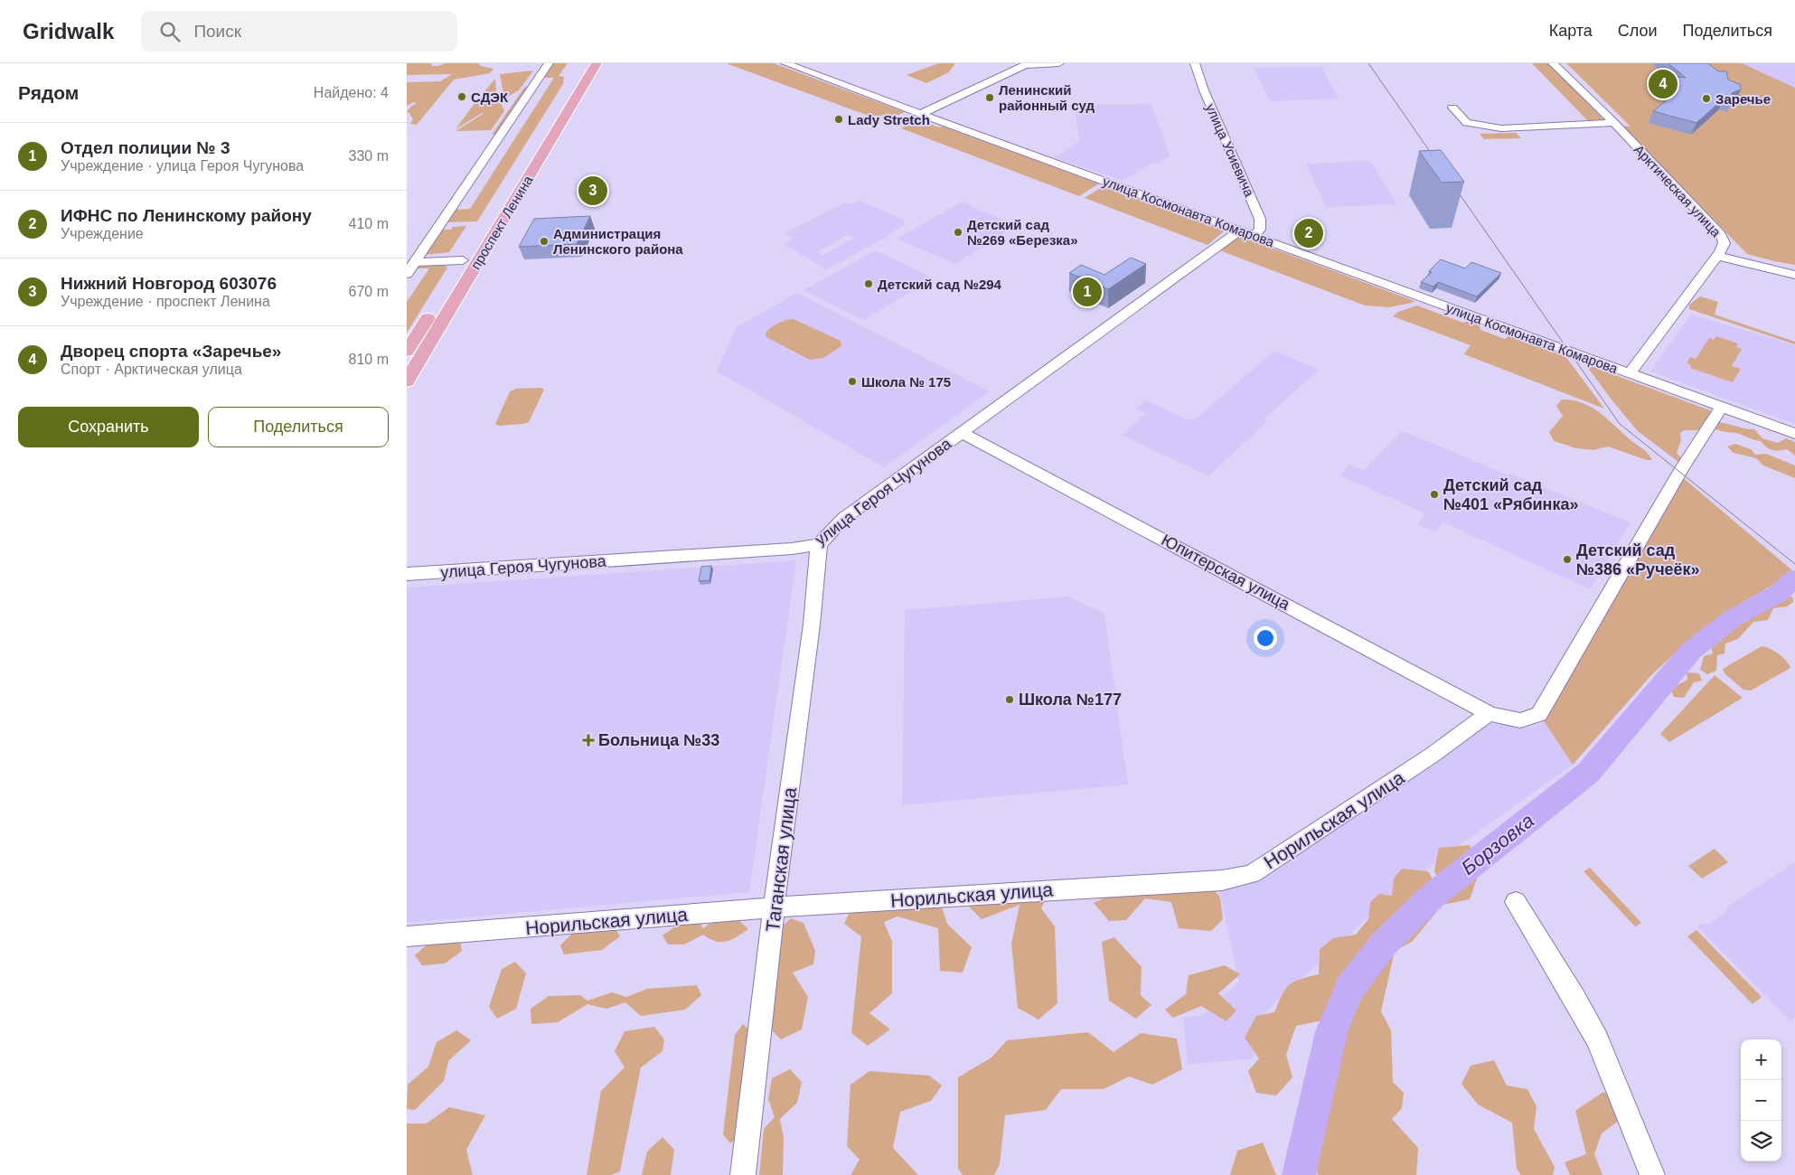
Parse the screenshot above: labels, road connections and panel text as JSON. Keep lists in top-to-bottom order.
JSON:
{
  "streets": {
    "main road": ["проспект Ленина"],
    "street": [
      "улица Усиевича",
      "Арктическая улица",
      "улица Космонавта Комарова",
      "улица Героя Чугунова",
      "Юпитерская улица",
      "Норильская улица",
      "Таганская улица"
    ]
  },
  "crossings": [
    ["улица Усиевича", "улица Космонавта Комарова"],
    ["Арктическая улица", "улица Космонавта Комарова"],
    ["улица Космонавта Комарова", "улица Героя Чугунова"],
    ["улица Космонавта Комарова", "Юпитерская улица"],
    ["улица Героя Чугунова", "Юпитерская улица"],
    ["улица Героя Чугунова", "Таганская улица"],
    ["Юпитерская улица", "Норильская улица"],
    ["Норильская улица", "Таганская улица"]
  ],
  "water": ["Борзовка"],
  "places": {
    "other": [
      "СДЭК",
      "Ленинский районный суд",
      "Заречье",
      "Lady Stretch",
      "Детский сад №269 «Березка»",
      "Администрация Ленинского района",
      "Детский сад №294",
      "Школа № 175",
      "Детский сад №401 «Рябинка»",
      "Детский сад №386 «Ручеёк»",
      "Школа №177"
    ],
    "health": ["Больница №33"]
  },
  "page": {
    "header": "Gridwalk",
    "search": "Поиск",
    "nav": ["Карта", "Слои", "Поделиться"],
    "heading": ["Рядом", "Найдено: 4"],
    "pins": [
      "4",
      "3",
      "2",
      "1"
    ],
    "list": [
      {
        "mark": "1",
        "name": "Отдел полиции № 3",
        "note": "Учреждение · улица Героя Чугунова",
        "value": "330 m"
      },
      {
        "mark": "2",
        "name": "ИФНС по Ленинскому району",
        "note": "Учреждение",
        "value": "410 m"
      },
      {
        "mark": "3",
        "name": "Нижний Новгород 603076",
        "note": "Учреждение · проспект Ленина",
        "value": "670 m"
      },
      {
        "mark": "4",
        "name": "Дворец спорта «Заречье»",
        "note": "Спорт · Арктическая улица",
        "value": "810 m"
      }
    ],
    "buttons": ["Сохранить", "Поделиться"],
    "map_buttons": ["+", "−"]
  }
}
